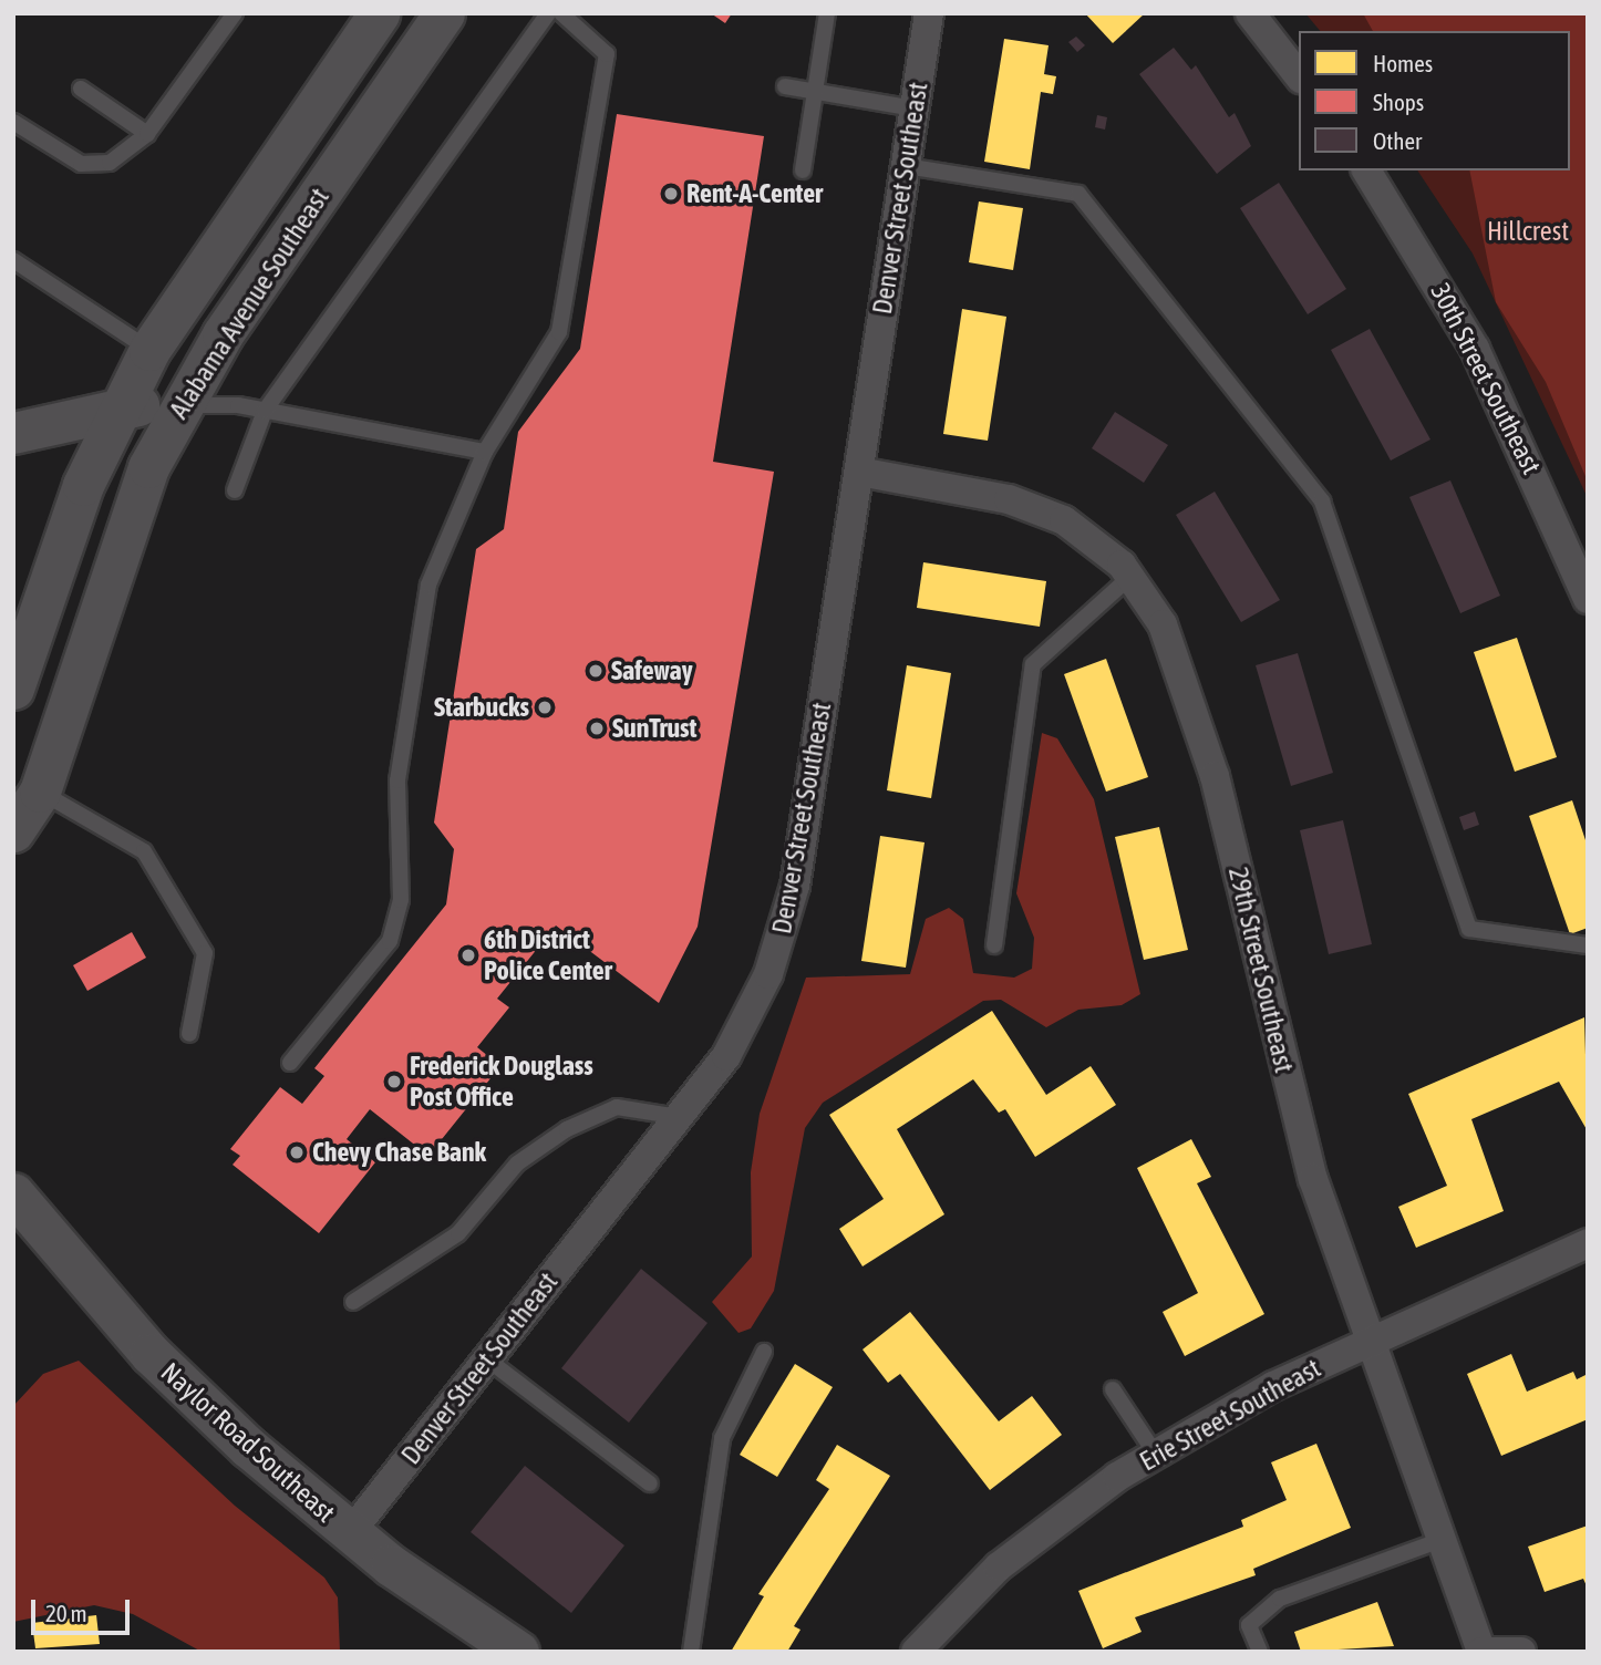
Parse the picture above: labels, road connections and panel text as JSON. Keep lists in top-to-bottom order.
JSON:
{
  "streets": {
    "main road": ["Alabama Avenue Southeast", "Naylor Road Southeast"],
    "street": [
      "Denver Street Southeast",
      "30th Street Southeast",
      "29th Street Southeast",
      "Erie Street Southeast"
    ]
  },
  "crossings": [
    ["Denver Street Southeast", "29th Street Southeast"],
    ["Denver Street Southeast", "Naylor Road Southeast"],
    ["29th Street Southeast", "Erie Street Southeast"]
  ],
  "parks": ["Hillcrest"],
  "places": [
    "Rent-A-Center",
    "Safeway",
    "Starbucks",
    "SunTrust",
    "6th District Police Center",
    "Frederick Douglass Post Office",
    "Chevy Chase Bank"
  ],
  "legend": ["Homes", "Shops", "Other"],
  "scale_bar": "20 m"
}
